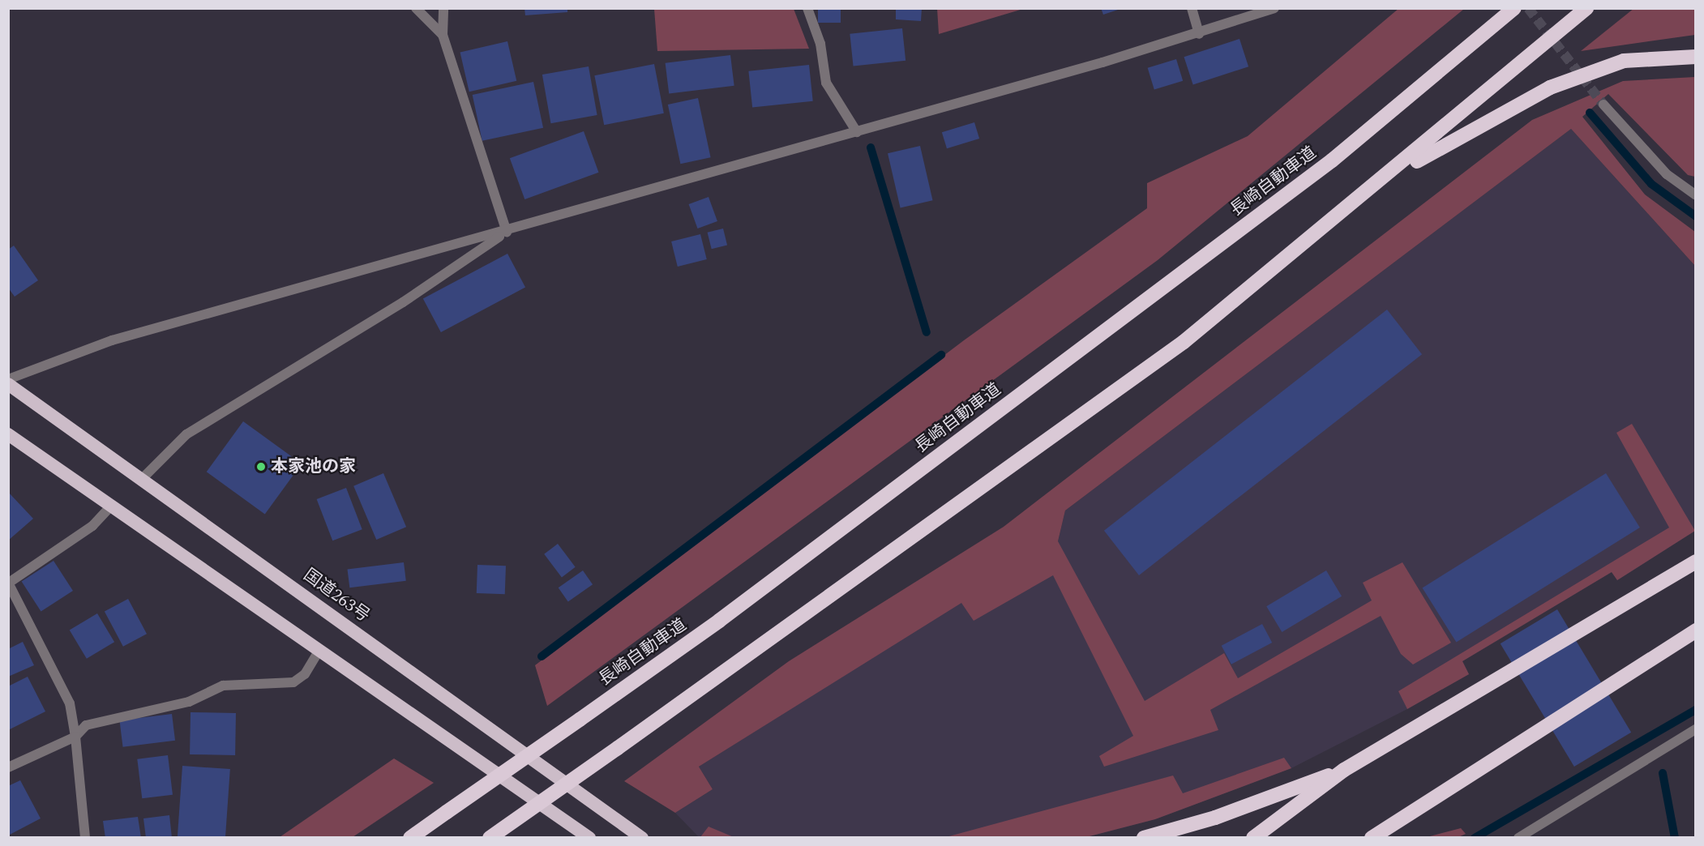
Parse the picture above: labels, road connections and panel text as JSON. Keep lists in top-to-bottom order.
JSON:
{
  "streets": {
    "highway": ["長崎自動車道", "国道263号"]
  },
  "places": ["本家池の家"]
}
